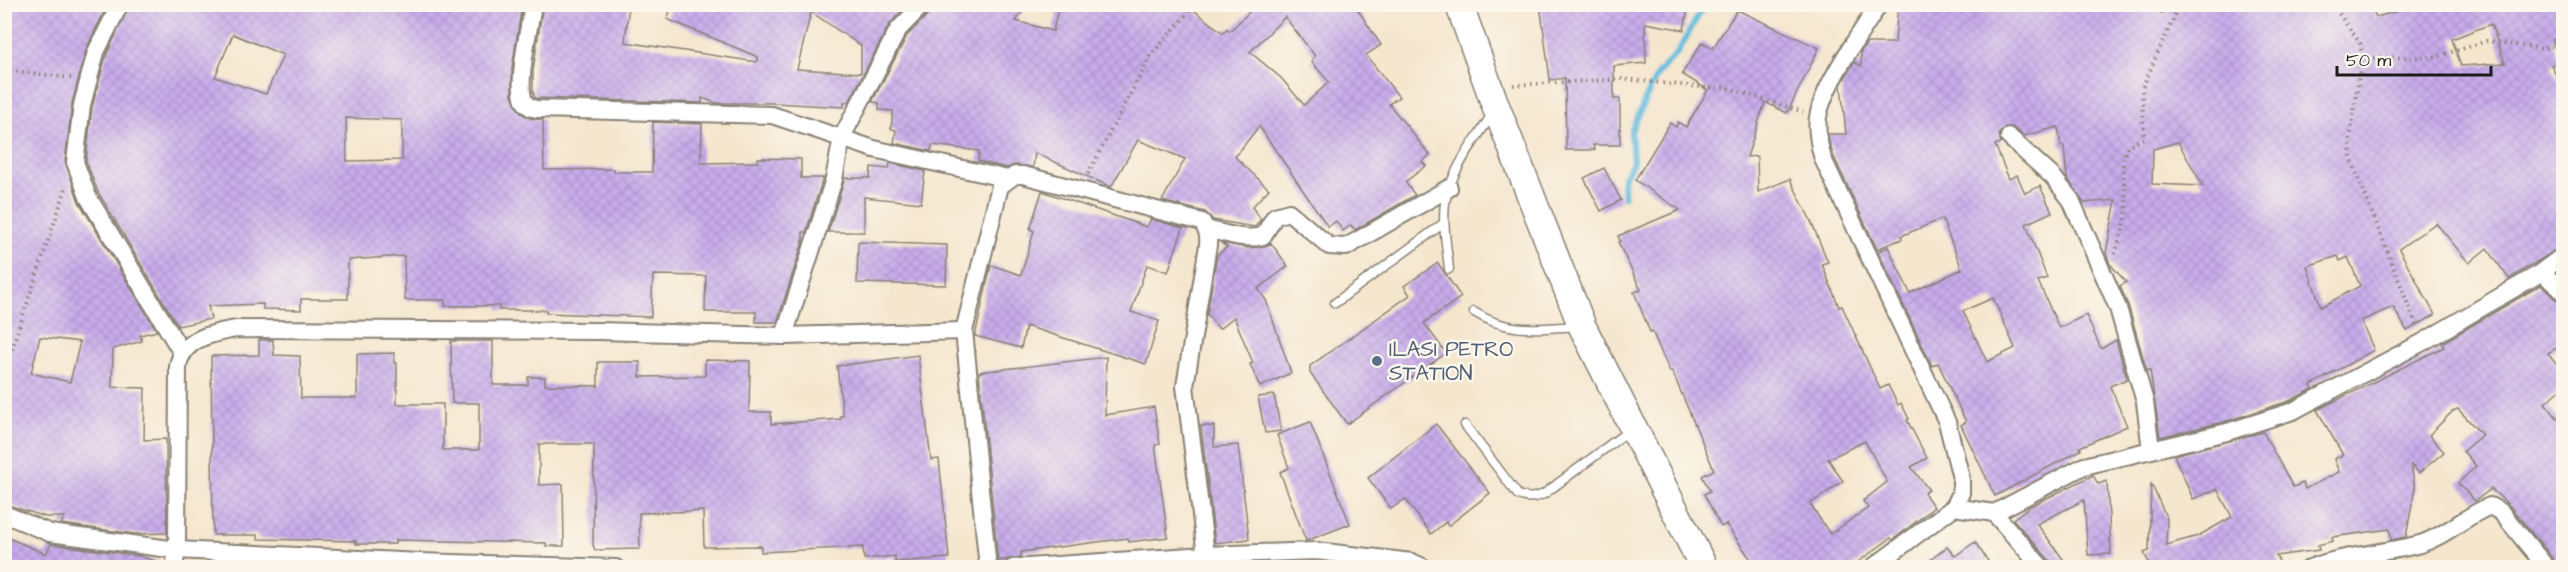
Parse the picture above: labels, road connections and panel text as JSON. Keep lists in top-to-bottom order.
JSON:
{
  "places": ["ILASI PETRO STATION"],
  "scale_bar": "50 m"
}
